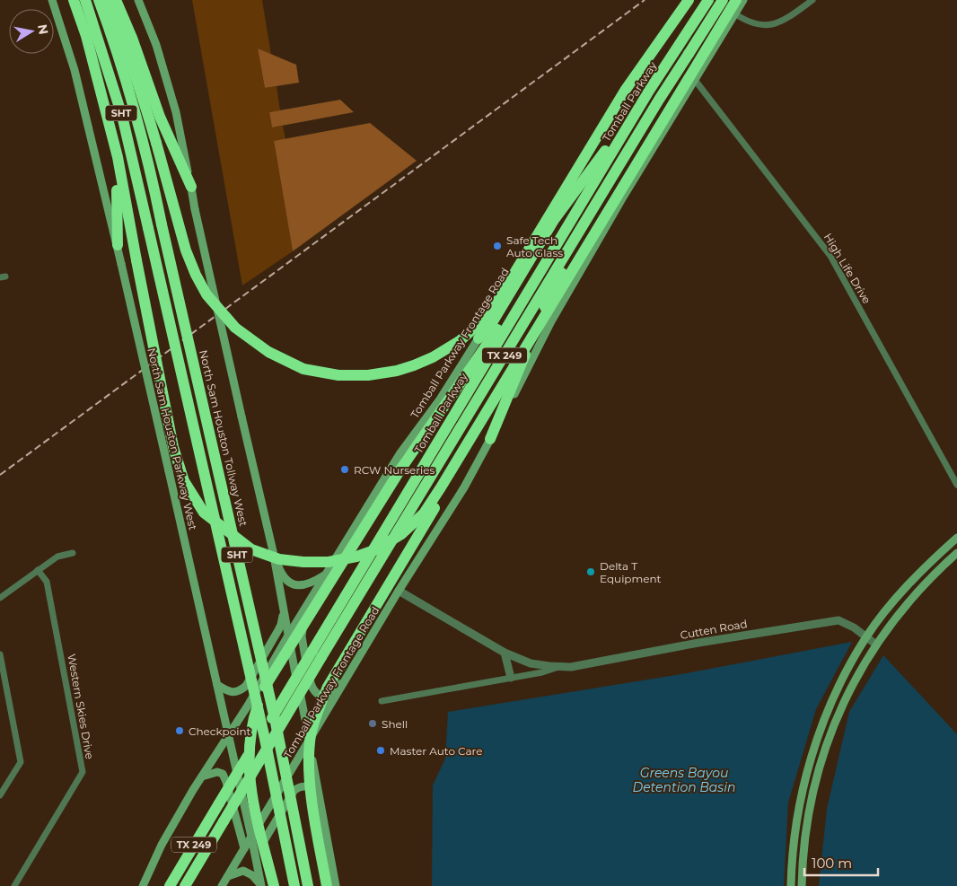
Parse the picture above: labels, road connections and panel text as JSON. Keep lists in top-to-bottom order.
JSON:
{
  "streets": {
    "highway": [
      "Tomball Parkway",
      "SHT",
      "TX 249",
      "North Sam Houston Tollway West"
    ],
    "main road": ["Tomball Parkway Frontage Road", "North Sam Houston Parkway West"],
    "street": ["High Life Drive", "Cutten Road", "Western Skies Drive"]
  },
  "crossings": [
    ["High Life Drive", "Tomball Parkway Frontage Road"],
    ["Tomball Parkway Frontage Road", "North Sam Houston Parkway West"],
    ["Tomball Parkway Frontage Road", "Cutten Road"]
  ],
  "water": ["Greens Bayou Detention Basin"],
  "places": [
    "Safe Tech Auto Glass",
    "RCW Nurseries",
    "Delta T Equipment",
    "Shell",
    "Checkpoint",
    "Master Auto Care"
  ],
  "scale_bar": "100 m",
  "north": "right"
}
